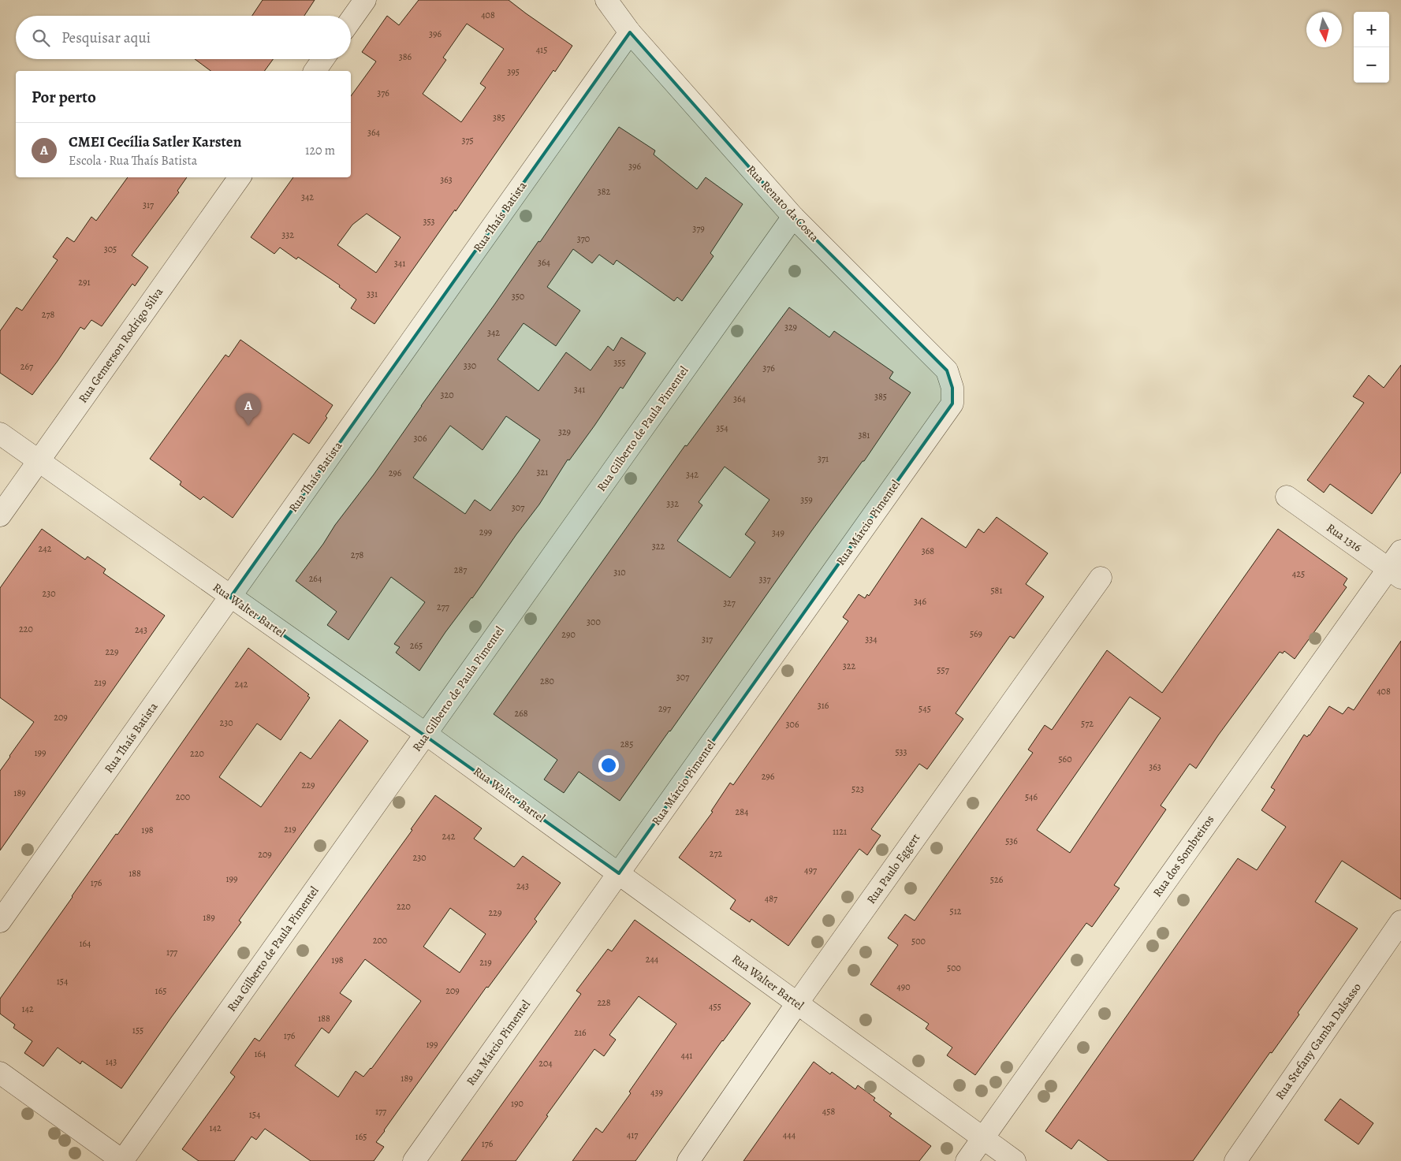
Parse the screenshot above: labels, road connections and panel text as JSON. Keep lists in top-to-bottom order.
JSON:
{
  "streets": {
    "street": [
      "Rua Renato da Costa",
      "Rua Thaís Batista",
      "Rua Gemerson Rodrigo Silva",
      "Rua Gilberto de Paula Pimentel",
      "Rua Márcio Pimentel",
      "Rua 1316",
      "Rua Walter Bartel",
      "Rua dos Sombreiros",
      "Rua Paulo Eggert",
      "Rua Stefany Gamba Dalsasso"
    ]
  },
  "crossings": [
    ["Rua Renato da Costa", "Rua Thaís Batista"],
    ["Rua Renato da Costa", "Rua Gilberto de Paula Pimentel"],
    ["Rua Renato da Costa", "Rua Márcio Pimentel"],
    ["Rua Thaís Batista", "Rua Walter Bartel"],
    ["Rua Gemerson Rodrigo Silva", "Rua Walter Bartel"],
    ["Rua Gilberto de Paula Pimentel", "Rua Walter Bartel"],
    ["Rua Márcio Pimentel", "Rua Walter Bartel"],
    ["Rua 1316", "Rua dos Sombreiros"],
    ["Rua Walter Bartel", "Rua dos Sombreiros"],
    ["Rua Walter Bartel", "Rua Paulo Eggert"]
  ],
  "house_numbers": [
    "408",
    "396",
    "415",
    "386",
    "395",
    "376",
    "385",
    "364",
    "375",
    "396",
    "363",
    "382",
    "342",
    "317",
    "353",
    "379",
    "332",
    "370",
    "305",
    "364",
    "341",
    "291",
    "331",
    "350",
    "278",
    "329",
    "342",
    "355",
    "330",
    "267",
    "376",
    "341",
    "320",
    "385",
    "364",
    "354",
    "329",
    "381",
    "306",
    "371",
    "321",
    "296",
    "342",
    "359",
    "332",
    "307",
    "299",
    "349",
    "322",
    "242",
    "368",
    "278",
    "287",
    "310",
    "425",
    "264",
    "337",
    "581",
    "230",
    "346",
    "327",
    "277",
    "300",
    "220",
    "243",
    "569",
    "290",
    "317",
    "334",
    "265",
    "229",
    "322",
    "557",
    "307",
    "280",
    "219",
    "242",
    "408",
    "316",
    "297",
    "545",
    "268",
    "209",
    "230",
    "572",
    "306",
    "285",
    "533",
    "199",
    "220",
    "560",
    "363",
    "296",
    "229",
    "523",
    "189",
    "200",
    "546",
    "284",
    "219",
    "198",
    "1121",
    "242",
    "536",
    "272",
    "209",
    "230",
    "497",
    "188",
    "199",
    "526",
    "176",
    "243",
    "487",
    "220",
    "512",
    "229",
    "189",
    "200",
    "500",
    "164",
    "177",
    "244",
    "198",
    "219",
    "500",
    "154",
    "490",
    "165",
    "209",
    "228",
    "455",
    "142",
    "188",
    "155",
    "216",
    "176",
    "199",
    "164",
    "441",
    "143",
    "204",
    "189",
    "439",
    "190",
    "177",
    "458",
    "154",
    "142",
    "417",
    "444",
    "165",
    "176"
  ],
  "north": "bottom",
  "page": {
    "map_buttons": ["+", "−"],
    "search": "Pesquisar aqui",
    "heading": "Por perto",
    "list": [
      {
        "mark": "A",
        "name": "CMEI Cecília Satler Karsten",
        "note": "Escola · Rua Thaís Batista",
        "value": "120 m"
      }
    ],
    "pins": "A"
  }
}
